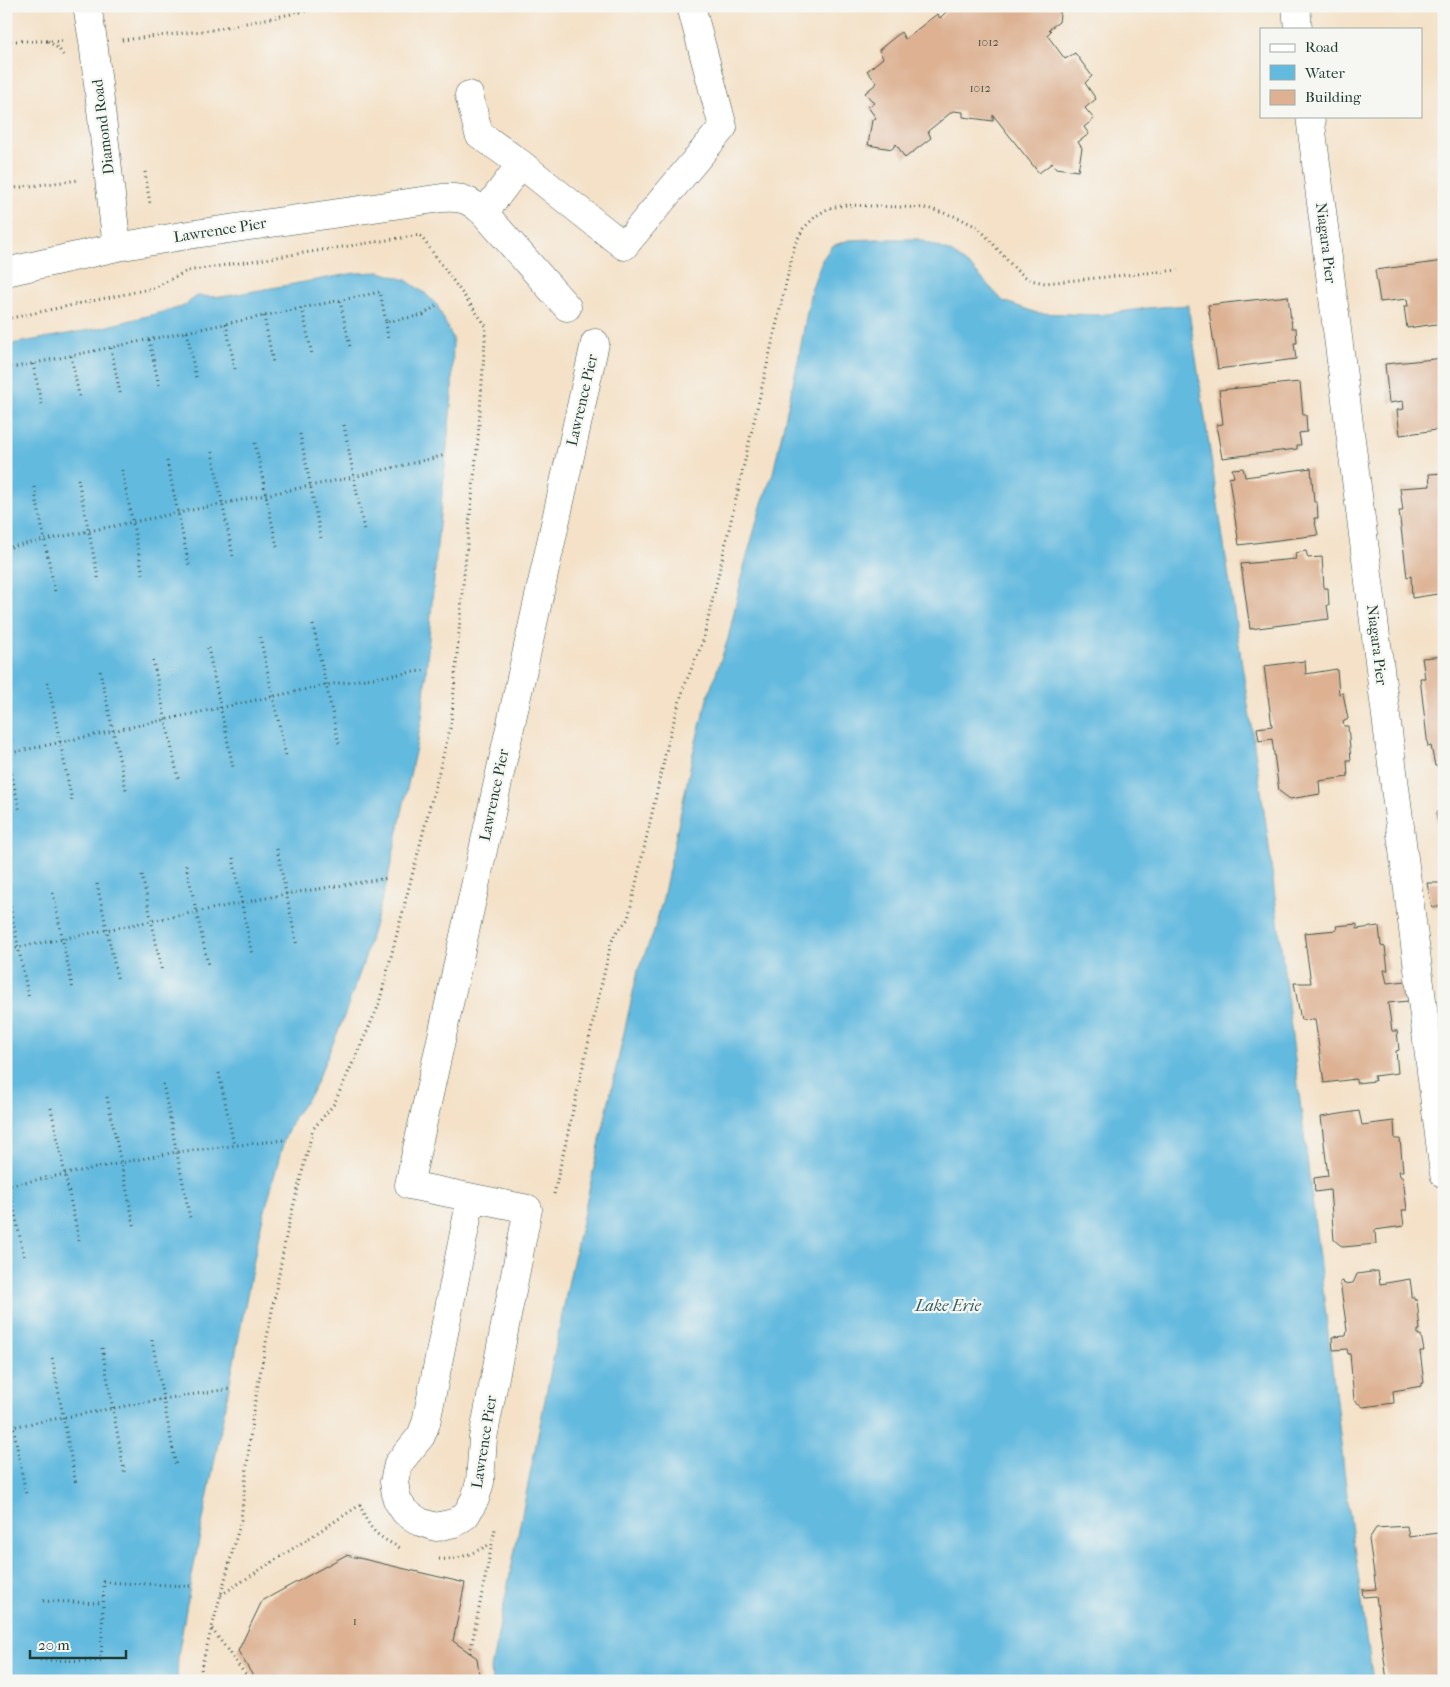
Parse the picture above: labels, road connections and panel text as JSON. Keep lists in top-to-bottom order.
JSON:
{
  "streets": {
    "street": ["Diamond Road", "Lawrence Pier", "Niagara Pier"]
  },
  "crossings": [
    ["Diamond Road", "Lawrence Pier"]
  ],
  "water": ["Lake Erie"],
  "house_numbers": ["1012", "1012", "1"],
  "legend": ["Road", "Water", "Building"],
  "scale_bar": "20 m"
}
